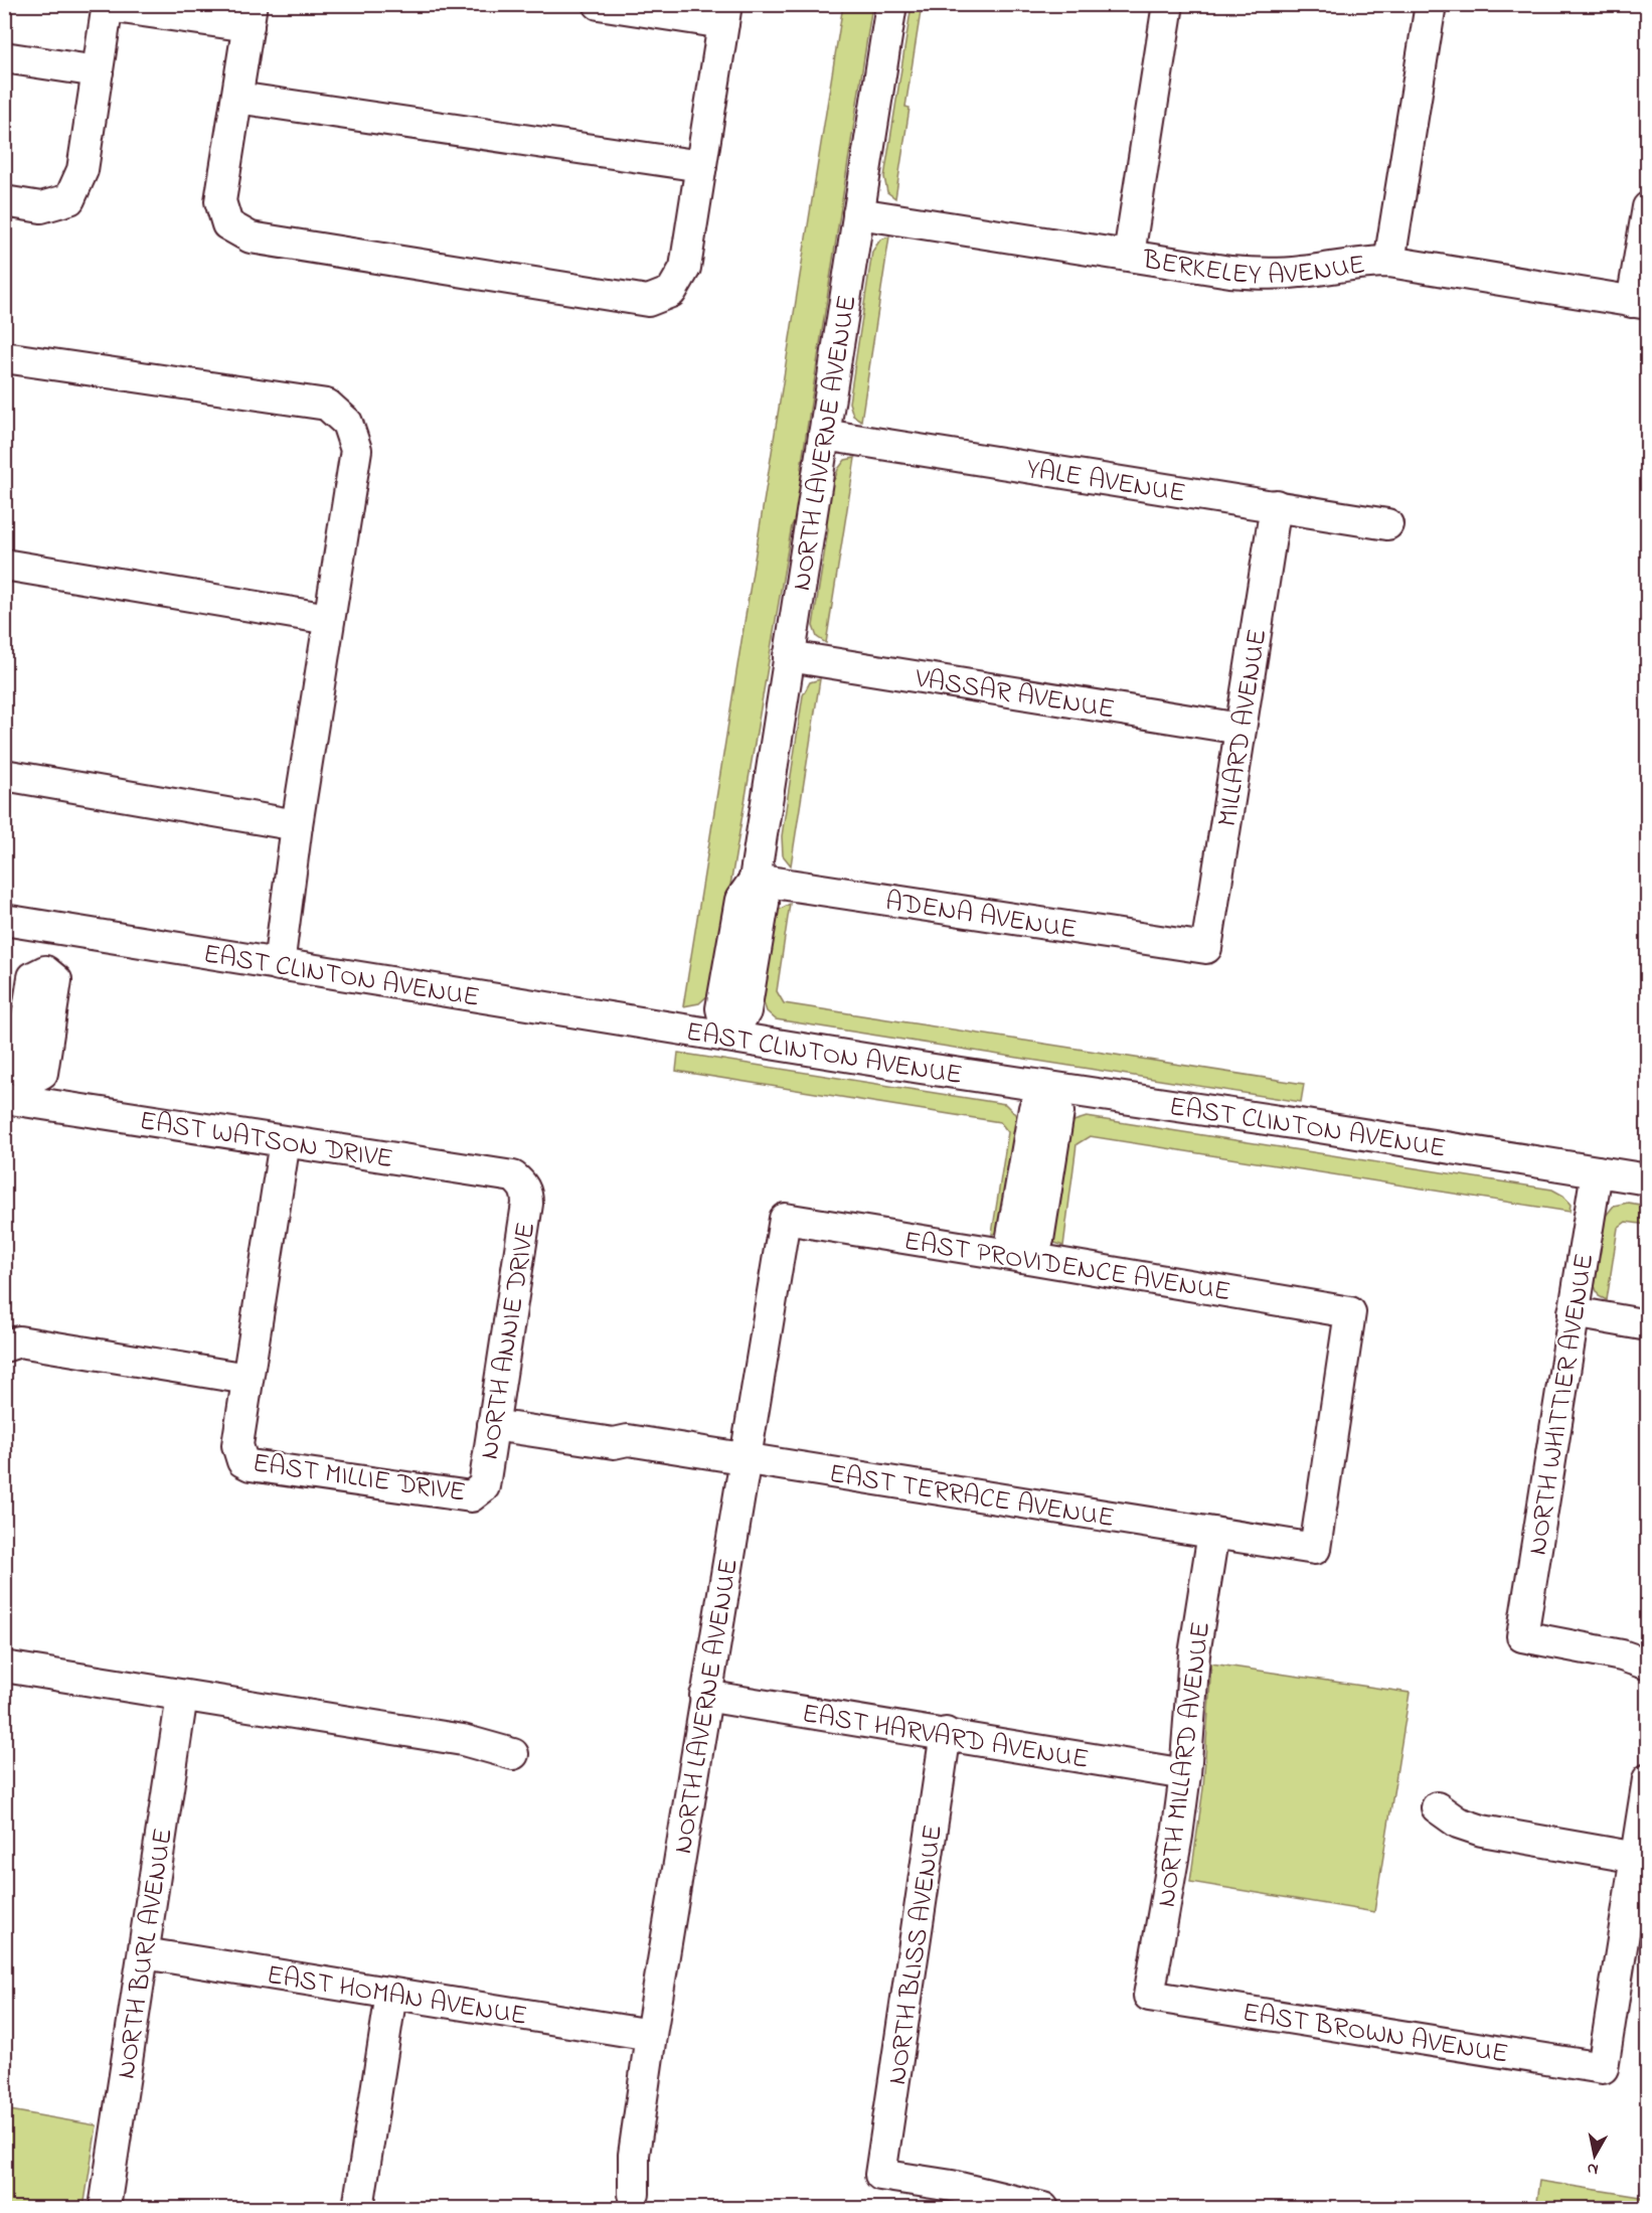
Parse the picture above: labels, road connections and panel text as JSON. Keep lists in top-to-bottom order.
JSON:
{
  "streets": {
    "street": [
      "BERKELEY AVENUE",
      "NORTH LAVERNE AVENUE",
      "YALE AVENUE",
      "VASSAR AVENUE",
      "MILLARD AVENUE",
      "ADENA AVENUE",
      "EAST CLINTON AVENUE",
      "EAST WATSON DRIVE",
      "EAST PROVIDENCE AVENUE",
      "NORTH ANNIE DRIVE",
      "NORTH WHITTIER AVENUE",
      "EAST MILLIE DRIVE",
      "EAST TERRACE AVENUE",
      "EAST HARVARD AVENUE",
      "NORTH MILLARD AVENUE",
      "NORTH BURL AVENUE",
      "NORTH BLISS AVENUE",
      "EAST HOMAN AVENUE",
      "EAST BROWN AVENUE"
    ]
  },
  "crossings": [
    ["BERKELEY AVENUE", "NORTH LAVERNE AVENUE"],
    ["NORTH LAVERNE AVENUE", "YALE AVENUE"],
    ["NORTH LAVERNE AVENUE", "VASSAR AVENUE"],
    ["NORTH LAVERNE AVENUE", "ADENA AVENUE"],
    ["NORTH LAVERNE AVENUE", "EAST PROVIDENCE AVENUE"],
    ["NORTH LAVERNE AVENUE", "EAST TERRACE AVENUE"],
    ["NORTH LAVERNE AVENUE", "EAST HARVARD AVENUE"],
    ["NORTH LAVERNE AVENUE", "EAST HOMAN AVENUE"],
    ["YALE AVENUE", "MILLARD AVENUE"],
    ["VASSAR AVENUE", "MILLARD AVENUE"],
    ["MILLARD AVENUE", "ADENA AVENUE"],
    ["EAST CLINTON AVENUE", "NORTH WHITTIER AVENUE"],
    ["EAST WATSON DRIVE", "NORTH ANNIE DRIVE"],
    ["EAST PROVIDENCE AVENUE", "EAST TERRACE AVENUE"],
    ["NORTH ANNIE DRIVE", "EAST MILLIE DRIVE"],
    ["NORTH ANNIE DRIVE", "EAST TERRACE AVENUE"],
    ["EAST TERRACE AVENUE", "NORTH MILLARD AVENUE"],
    ["EAST HARVARD AVENUE", "NORTH MILLARD AVENUE"],
    ["EAST HARVARD AVENUE", "NORTH BLISS AVENUE"],
    ["NORTH MILLARD AVENUE", "EAST BROWN AVENUE"],
    ["NORTH BURL AVENUE", "EAST HOMAN AVENUE"]
  ],
  "north": "bottom"
}
